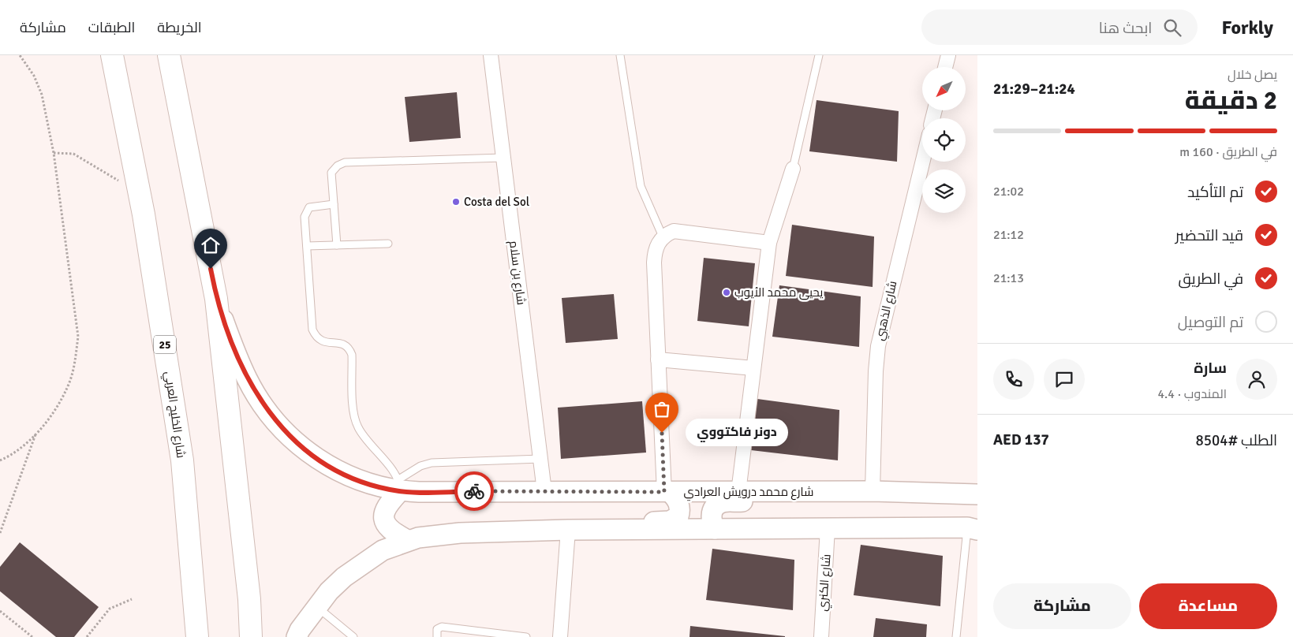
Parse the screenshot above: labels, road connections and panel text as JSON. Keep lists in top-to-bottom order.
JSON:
{
  "streets": {
    "main road": ["25", "شارع الخليج العربي"],
    "street": [
      "شارع بن سلام",
      "شارع الذهبي",
      "شارع محمد درويش العرادي",
      "شارع الكنري"
    ]
  },
  "crossings": [
    ["شارع بن سلام", "شارع محمد درويش العرادي"],
    ["شارع الذهبي", "شارع محمد درويش العرادي"]
  ],
  "places": ["Costa del Sol", "يحيى محمد الأيوب", "دونر فاكتووي"],
  "north": "bottom left",
  "page": {
    "header": "Forkly",
    "search": "ابحث هنا",
    "nav": ["الخريطة", "الطبقات", "مشاركة"],
    "heading": ["2 دقيقة", "يصل خلال", "21:24–21:29"],
    "panel": [
      "سارة",
      "المندوب · 4.4",
      "الطلب #8504",
      "AED 137"
    ],
    "bar": "في الطريق · 160 m",
    "list": [
      ["تم التأكيد", "21:02"],
      ["قيد التحضير", "21:12"],
      ["في الطريق", "21:13"],
      "تم التوصيل"
    ],
    "bubble": "دونر فاكتووي",
    "buttons": ["مساعدة", "مشاركة"]
  }
}
